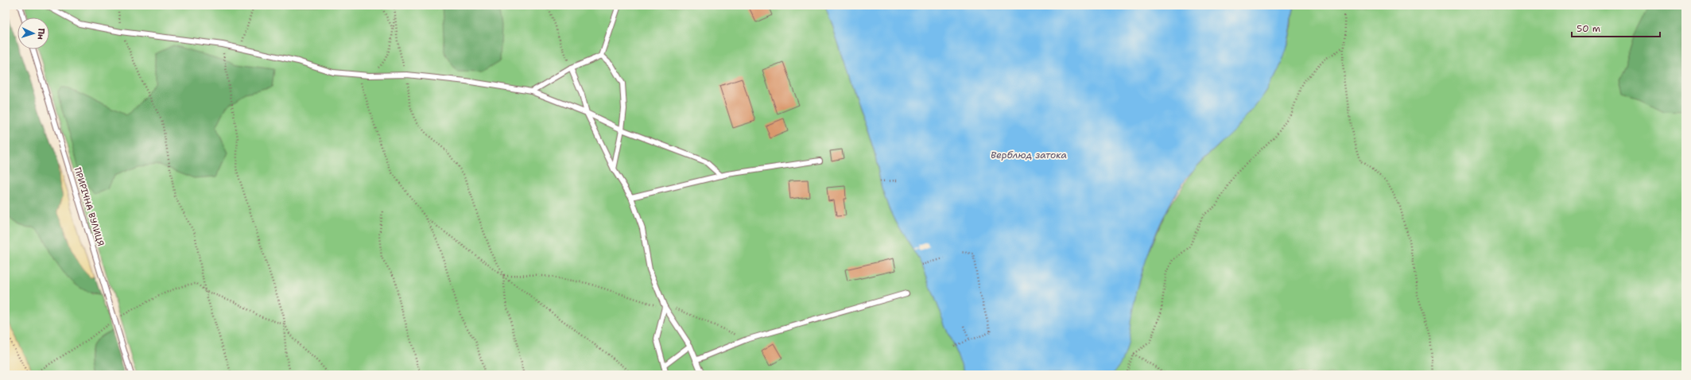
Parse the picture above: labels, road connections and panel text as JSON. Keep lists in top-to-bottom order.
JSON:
{
  "streets": {
    "lane": ["ПРИРІЧНА ВУЛИЦЯ"]
  },
  "water": ["Верблюд затока"],
  "scale_bar": "50 m",
  "north": "right"
}
